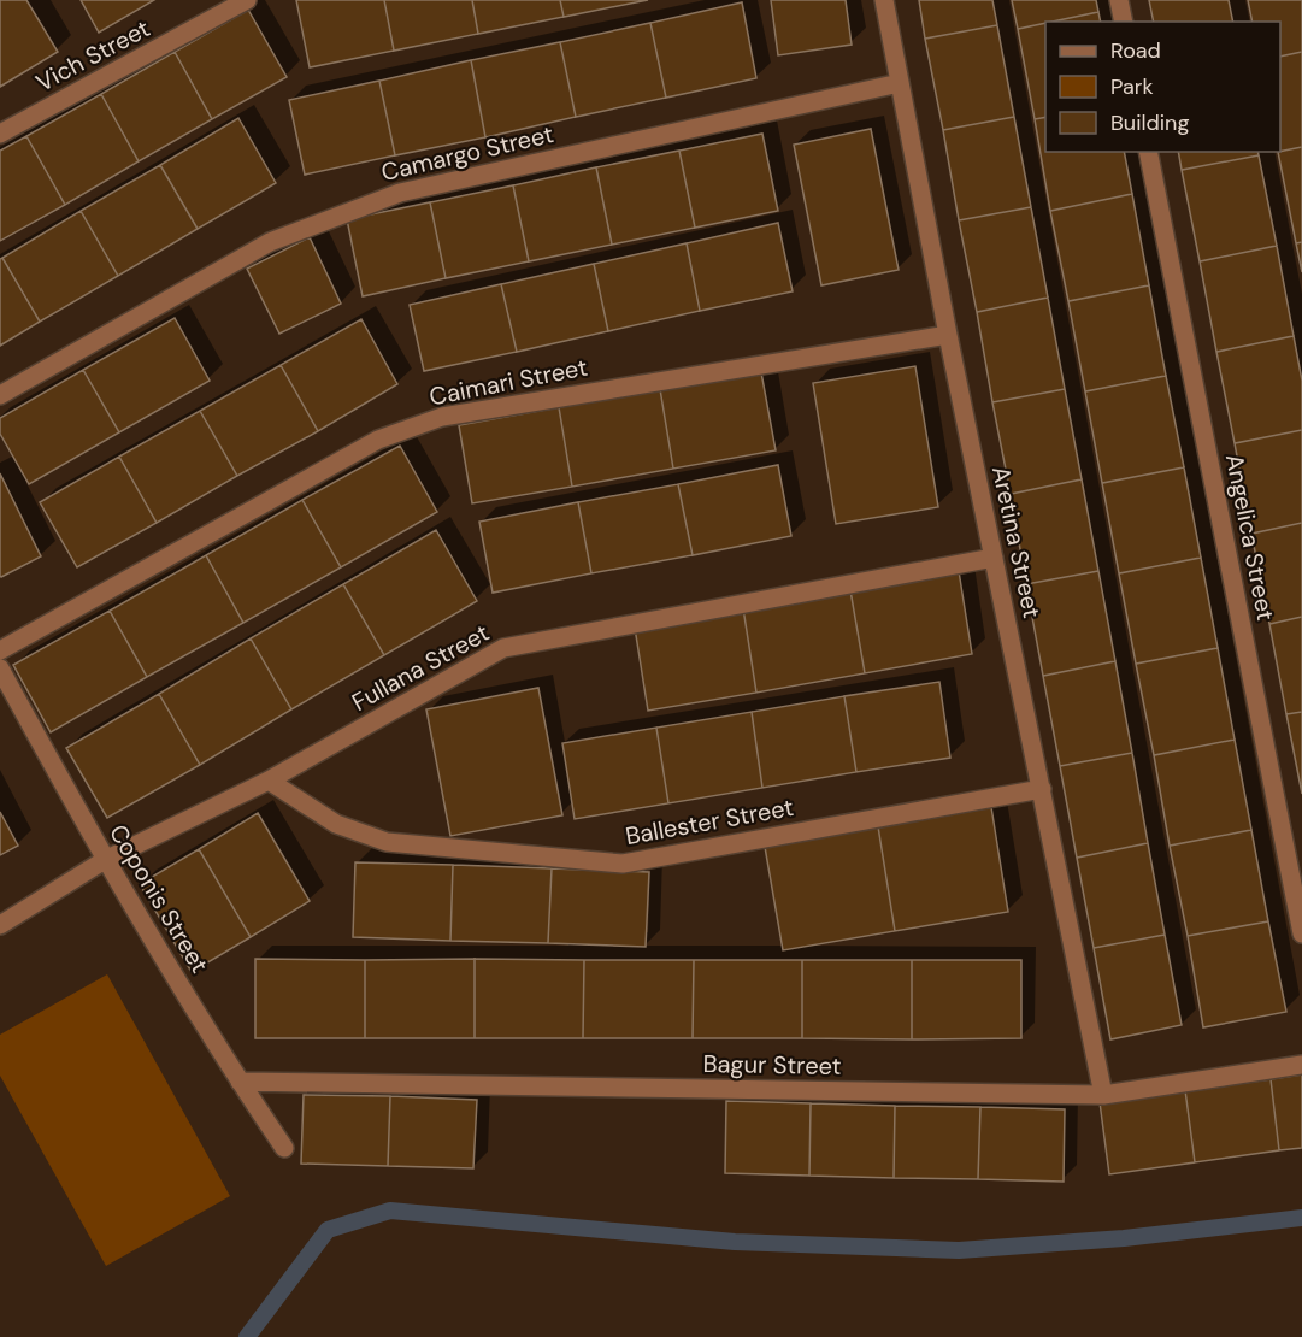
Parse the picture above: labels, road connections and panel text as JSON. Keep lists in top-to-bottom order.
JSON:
{
  "streets": {
    "street": [
      "Vich Street",
      "Camargo Street",
      "Caimari Street",
      "Angelica Street",
      "Aretina Street",
      "Fullana Street",
      "Ballester Street",
      "Coponis Street",
      "Bagur Street"
    ]
  },
  "crossings": [
    ["Camargo Street", "Aretina Street"],
    ["Caimari Street", "Aretina Street"],
    ["Aretina Street", "Fullana Street"],
    ["Aretina Street", "Ballester Street"],
    ["Aretina Street", "Bagur Street"],
    ["Fullana Street", "Ballester Street"],
    ["Fullana Street", "Coponis Street"],
    ["Coponis Street", "Bagur Street"]
  ],
  "legend": ["Road", "Park", "Building"]
}
